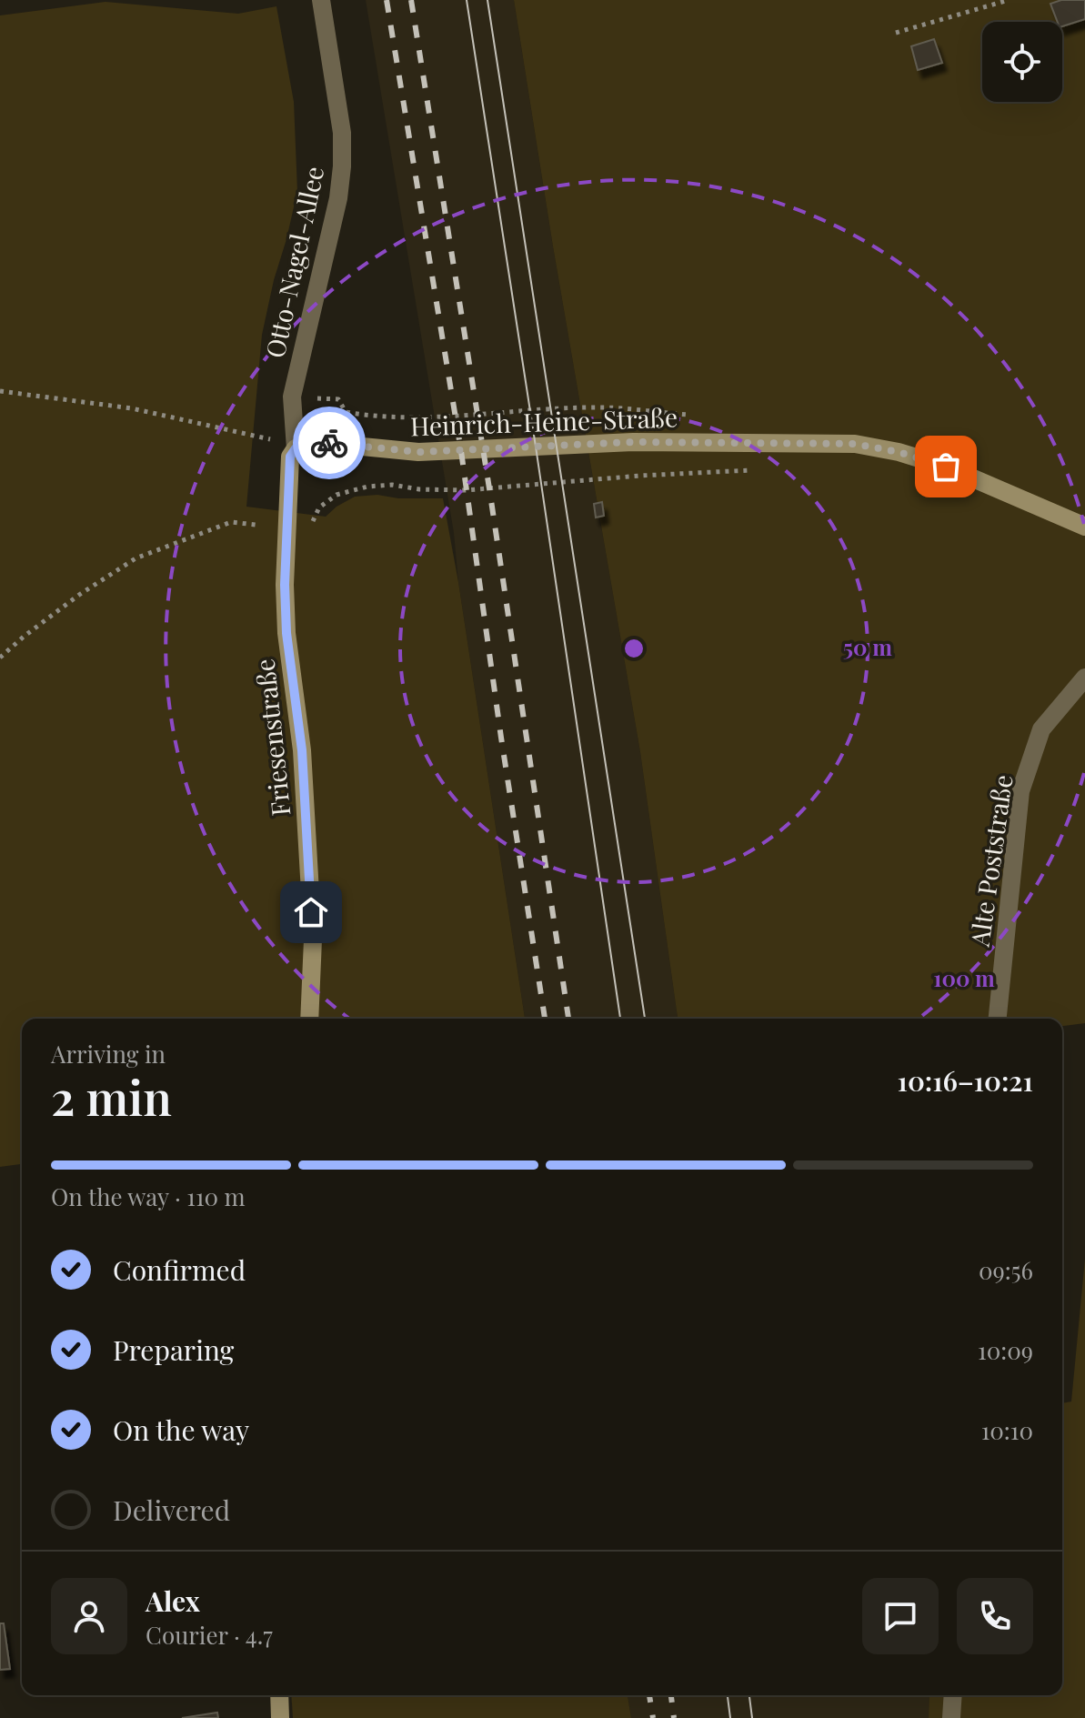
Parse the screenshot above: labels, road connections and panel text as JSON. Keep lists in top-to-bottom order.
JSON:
{
  "streets": {
    "street": [
      "Otto-Nagel-Allee",
      "Heinrich-Heine-Straße",
      "Friesenstraße",
      "Alte Poststraße"
    ]
  },
  "crossings": [
    ["Otto-Nagel-Allee", "Heinrich-Heine-Straße"],
    ["Otto-Nagel-Allee", "Friesenstraße"],
    ["Heinrich-Heine-Straße", "Friesenstraße"]
  ],
  "page": {
    "heading": ["2 min", "Arriving in", "10:16–10:21"],
    "panel": ["Alex", "Courier · 4.7"],
    "bar": "On the way · 110 m",
    "list": [
      ["Confirmed", "09:56"],
      ["Preparing", "10:09"],
      ["On the way", "10:10"],
      "Delivered"
    ]
  },
  "rings": ["50 m", "100 m"]
}
